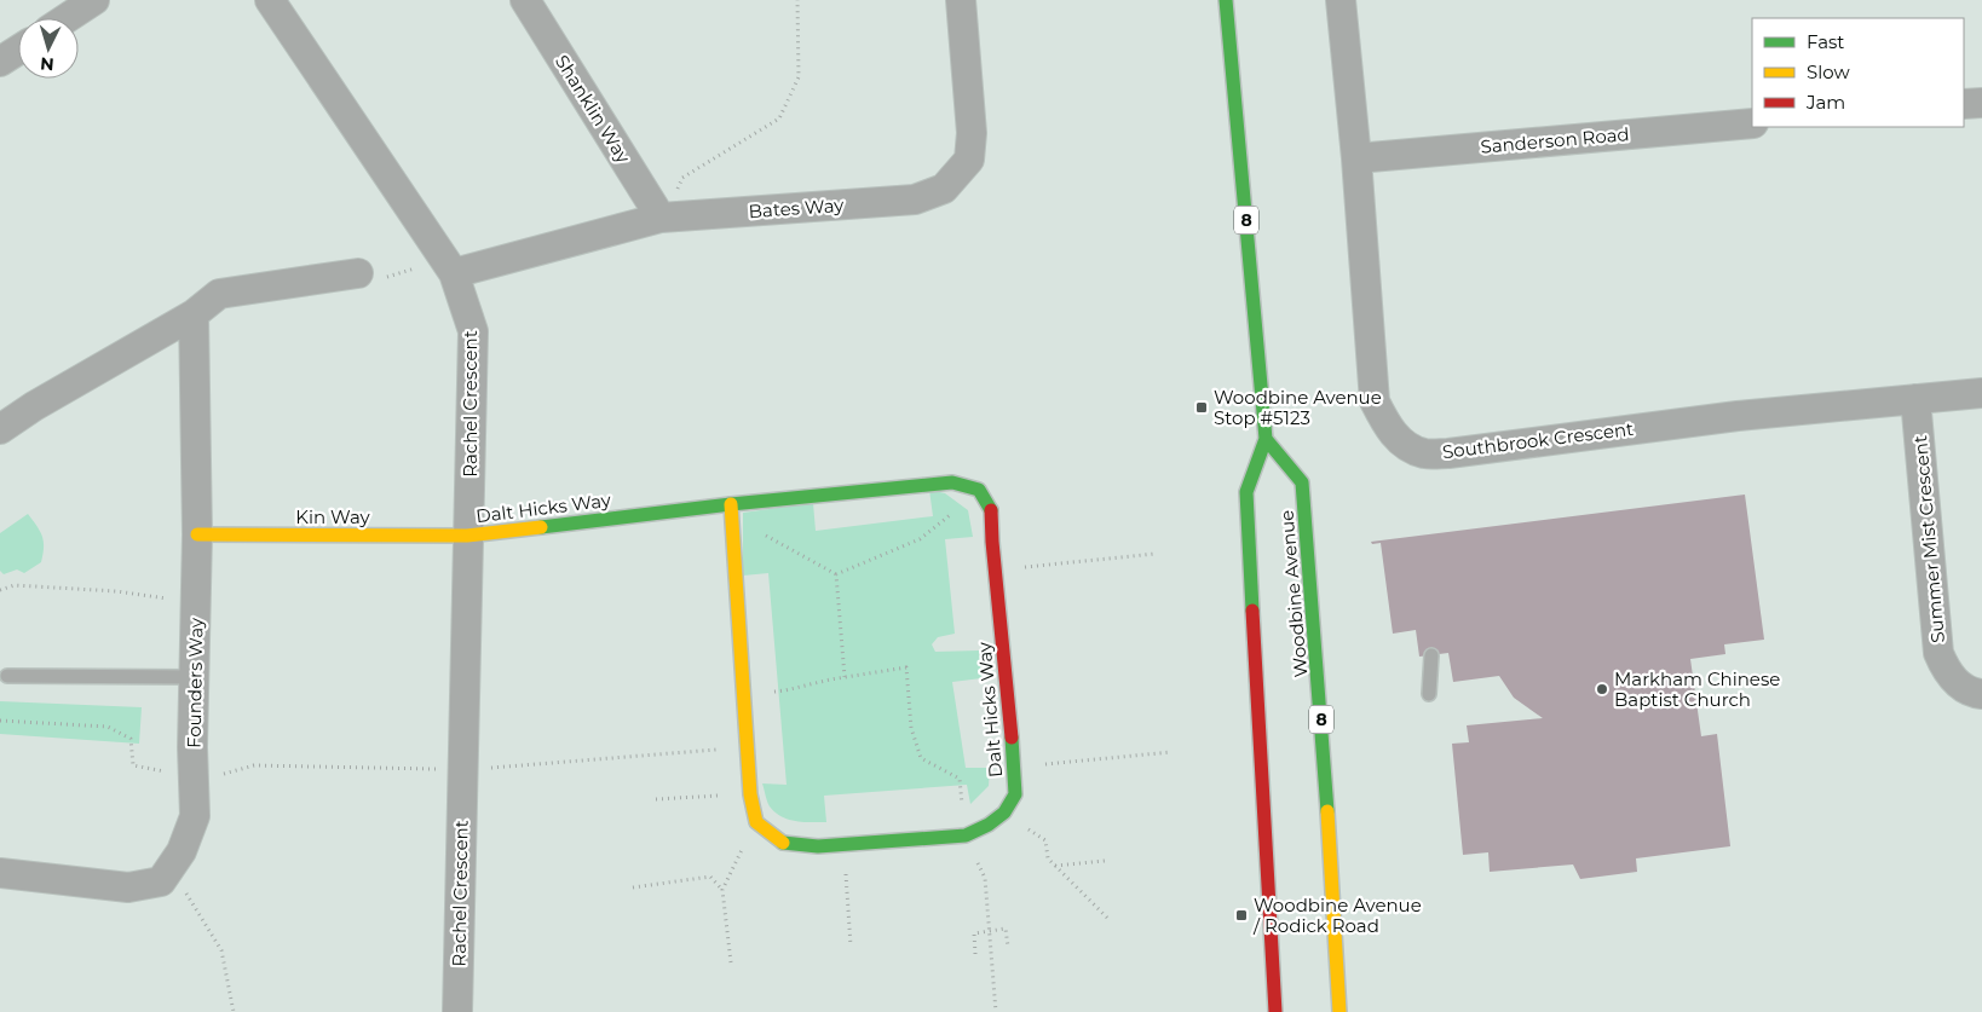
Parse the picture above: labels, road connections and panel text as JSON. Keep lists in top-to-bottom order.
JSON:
{
  "streets": {
    "street": [
      "Shanklin Way",
      "Sanderson Road",
      "Bates Way",
      "8",
      "Rachel Crescent",
      "Southbrook Crescent",
      "Dalt Hicks Way",
      "Kin Way",
      "Summer Mist Crescent",
      "Woodbine Avenue",
      "Founders Way"
    ]
  },
  "crossings": [
    ["Shanklin Way", "Bates Way"],
    ["Sanderson Road", "Southbrook Crescent"],
    ["Bates Way", "Rachel Crescent"],
    ["8", "Woodbine Avenue"],
    ["Rachel Crescent", "Dalt Hicks Way"],
    ["Rachel Crescent", "Kin Way"],
    ["Southbrook Crescent", "Summer Mist Crescent"],
    ["Dalt Hicks Way", "Kin Way"],
    ["Kin Way", "Founders Way"]
  ],
  "places": {
    "transit": ["Woodbine Avenue Stop #5123", "Woodbine Avenue / Rodick Road"],
    "other": ["Markham Chinese Baptist Church"]
  },
  "legend": ["Fast", "Slow", "Jam"],
  "north": "bottom"
}
